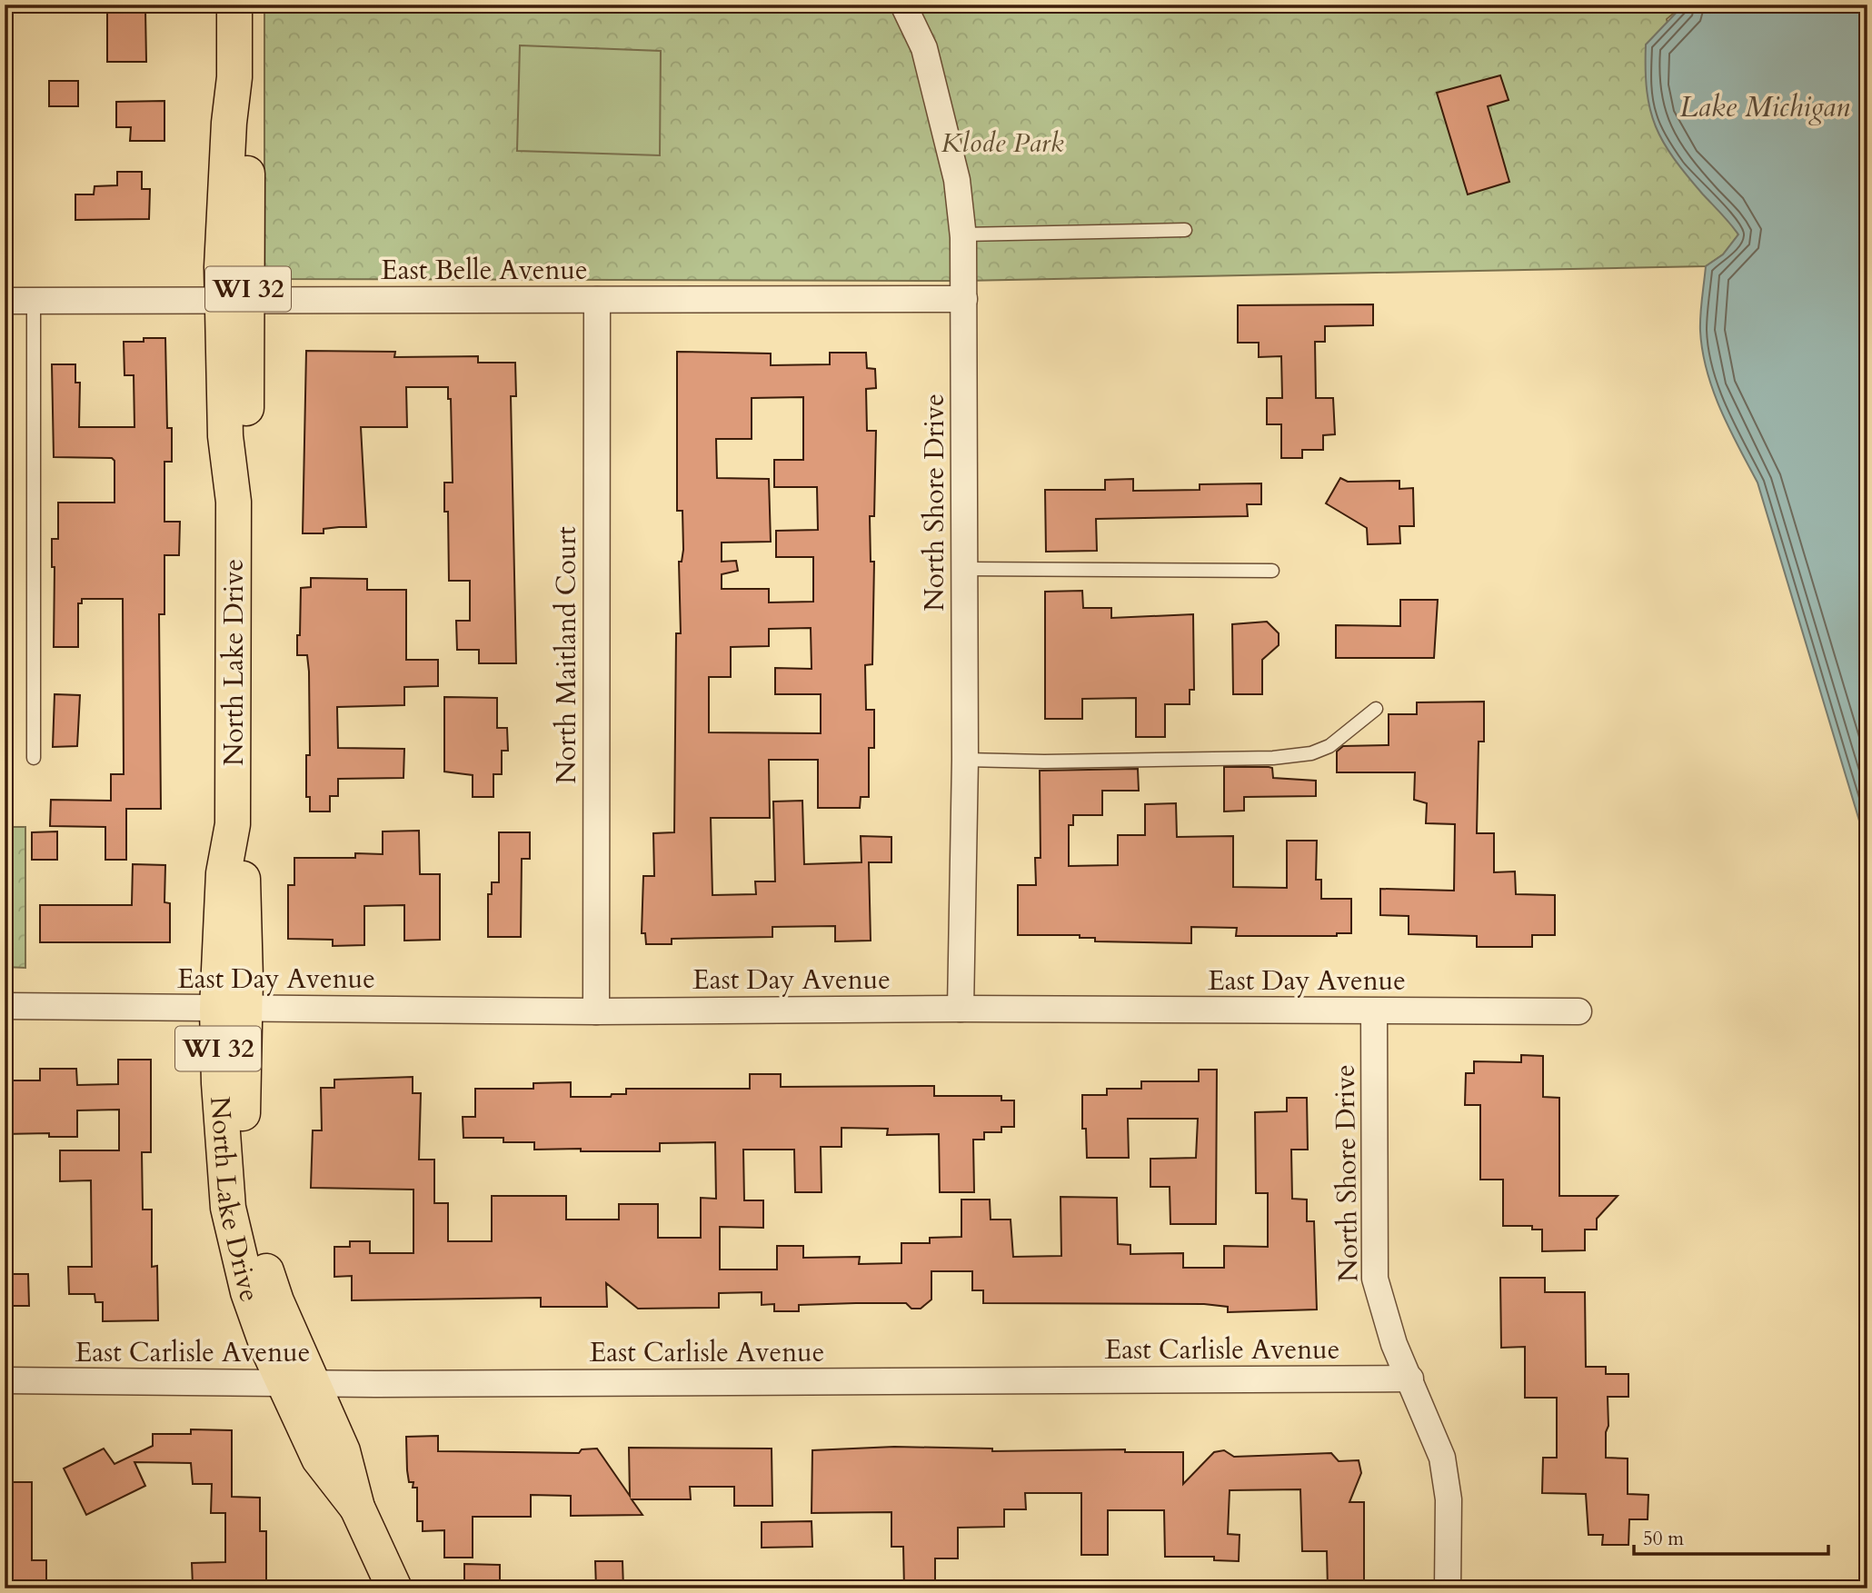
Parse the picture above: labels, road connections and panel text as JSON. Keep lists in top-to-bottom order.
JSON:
{
  "streets": {
    "main road": ["WI 32", "North Lake Drive"],
    "street": [
      "East Belle Avenue",
      "North Shore Drive",
      "North Maitland Court",
      "East Day Avenue",
      "East Carlisle Avenue"
    ]
  },
  "crossings": [
    ["East Belle Avenue", "North Shore Drive"],
    ["East Belle Avenue", "North Maitland Court"],
    ["East Belle Avenue", "North Lake Drive"],
    ["North Shore Drive", "East Day Avenue"],
    ["North Shore Drive", "East Carlisle Avenue"],
    ["North Maitland Court", "East Day Avenue"],
    ["North Lake Drive", "East Day Avenue"],
    ["North Lake Drive", "East Carlisle Avenue"]
  ],
  "water": ["Lake Michigan"],
  "parks": ["Klode Park"],
  "scale_bar": "50 m"
}
